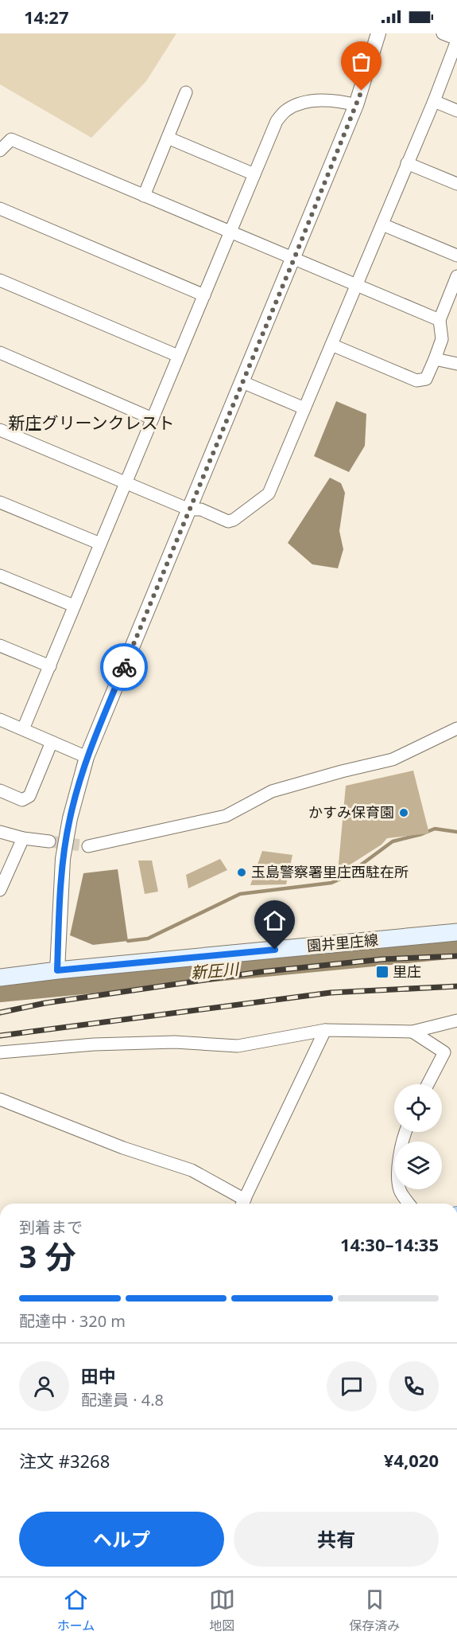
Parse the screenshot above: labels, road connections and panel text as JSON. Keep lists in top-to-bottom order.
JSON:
{
  "streets": {
    "main road": ["園井里庄線"]
  },
  "districts": ["新庄グリーンクレスト"],
  "water": ["新圧川"],
  "places": {
    "other": ["かすみ保育園", "玉島警察署里庄西駐在所"],
    "transit": ["里庄"]
  },
  "page": {
    "status": "14:27",
    "heading": ["3 分", "到着まで", "14:30–14:35"],
    "panel": [
      "田中",
      "配達員 · 4.8",
      "注文 #3268",
      "¥4,020"
    ],
    "bar": "配達中 · 320 m",
    "buttons": ["ヘルプ", "共有"],
    "tabs": ["ホーム", "地図", "保存済み"]
  }
}
